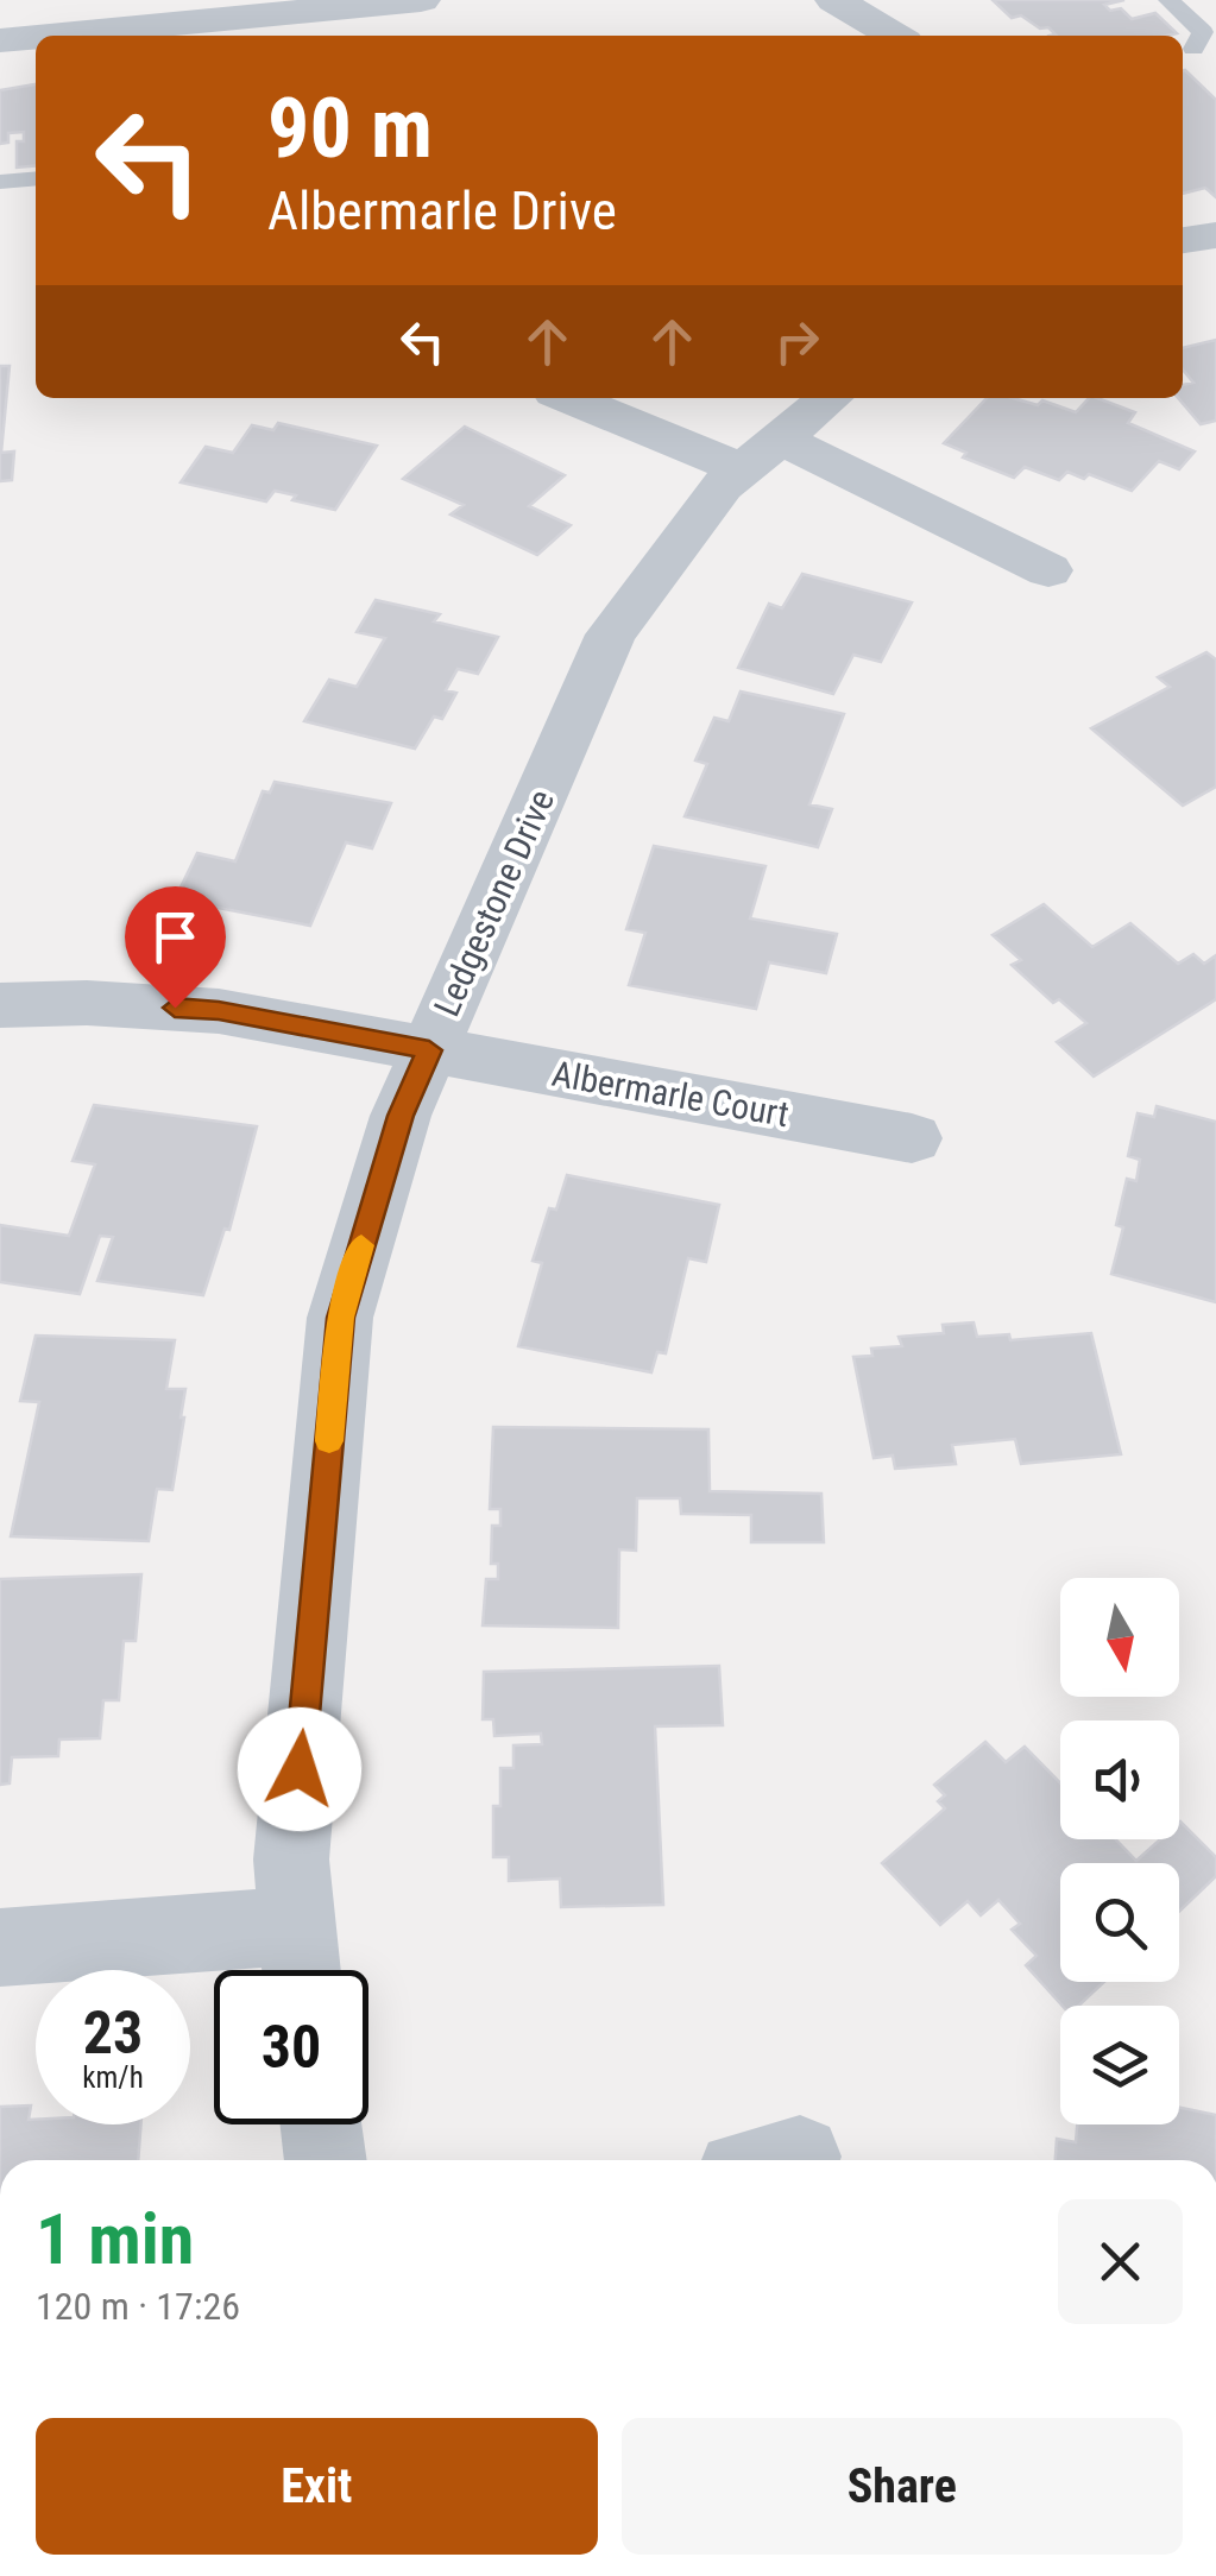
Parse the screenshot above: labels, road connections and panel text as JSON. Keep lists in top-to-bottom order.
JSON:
{
  "streets": {
    "street": ["Ledgestone Drive", "Albermarle Court"]
  },
  "crossings": [
    ["Ledgestone Drive", "Albermarle Court"]
  ],
  "north": "bottom",
  "page": {
    "turn": ["90 m", "Albermarle Drive"],
    "speed": "23 km/h",
    "limit": "30",
    "heading": ["1 min", "120 m · 17:26"],
    "buttons": ["Exit", "Share"]
  }
}
